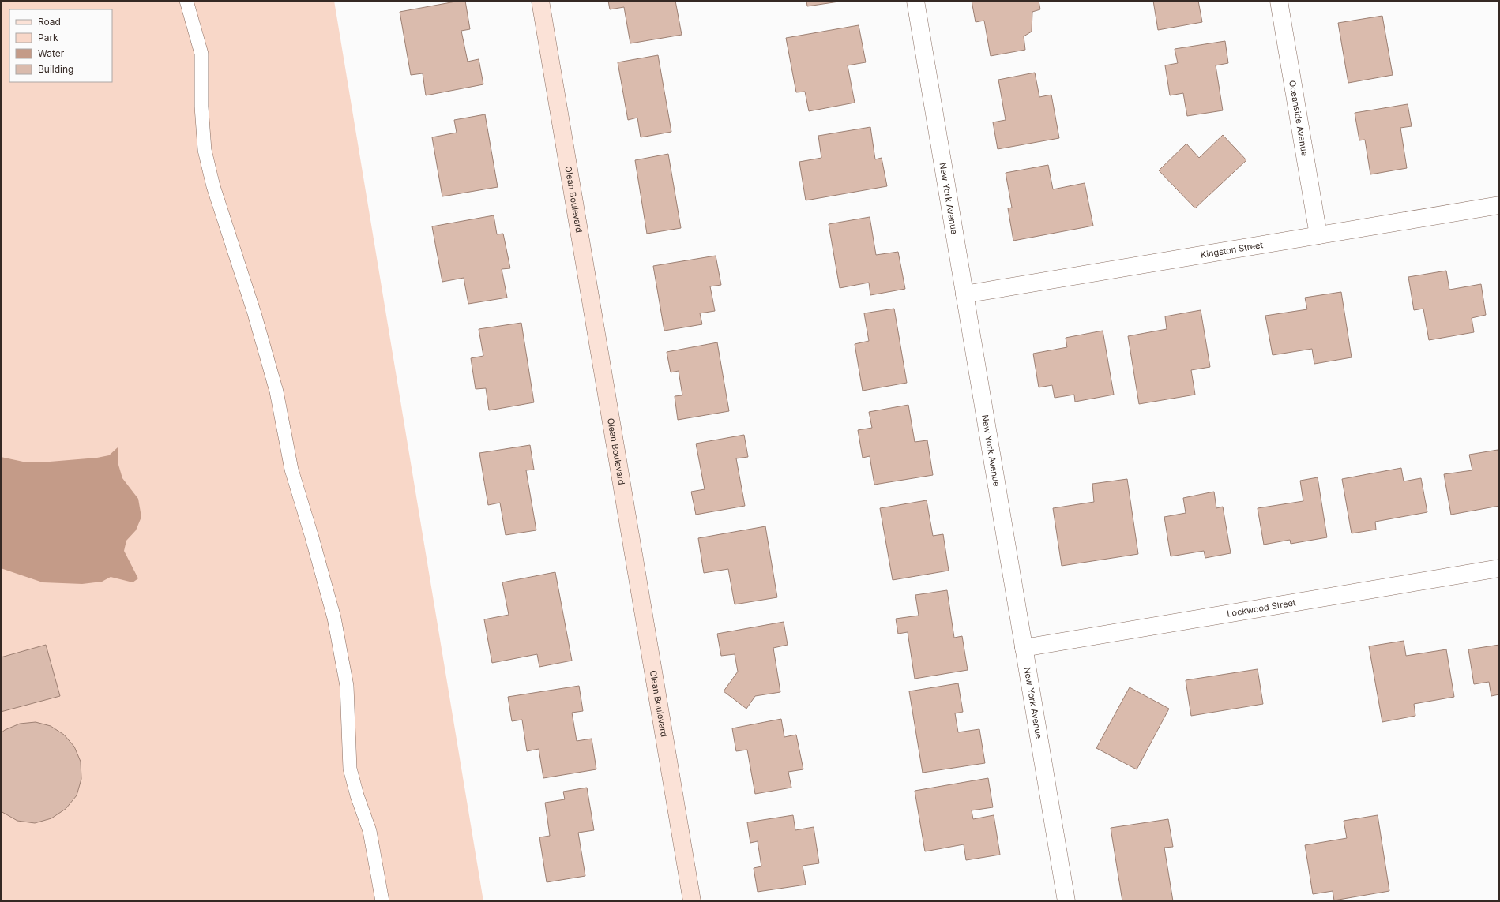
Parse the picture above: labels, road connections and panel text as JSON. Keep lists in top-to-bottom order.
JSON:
{
  "streets": {
    "street": [
      "Oceanside Avenue",
      "Olean Boulevard",
      "New York Avenue",
      "Kingston Street",
      "Lockwood Street"
    ]
  },
  "crossings": [
    ["Oceanside Avenue", "Kingston Street"],
    ["New York Avenue", "Kingston Street"],
    ["New York Avenue", "Lockwood Street"]
  ],
  "legend": [
    "Road",
    "Park",
    "Water",
    "Building"
  ]
}
